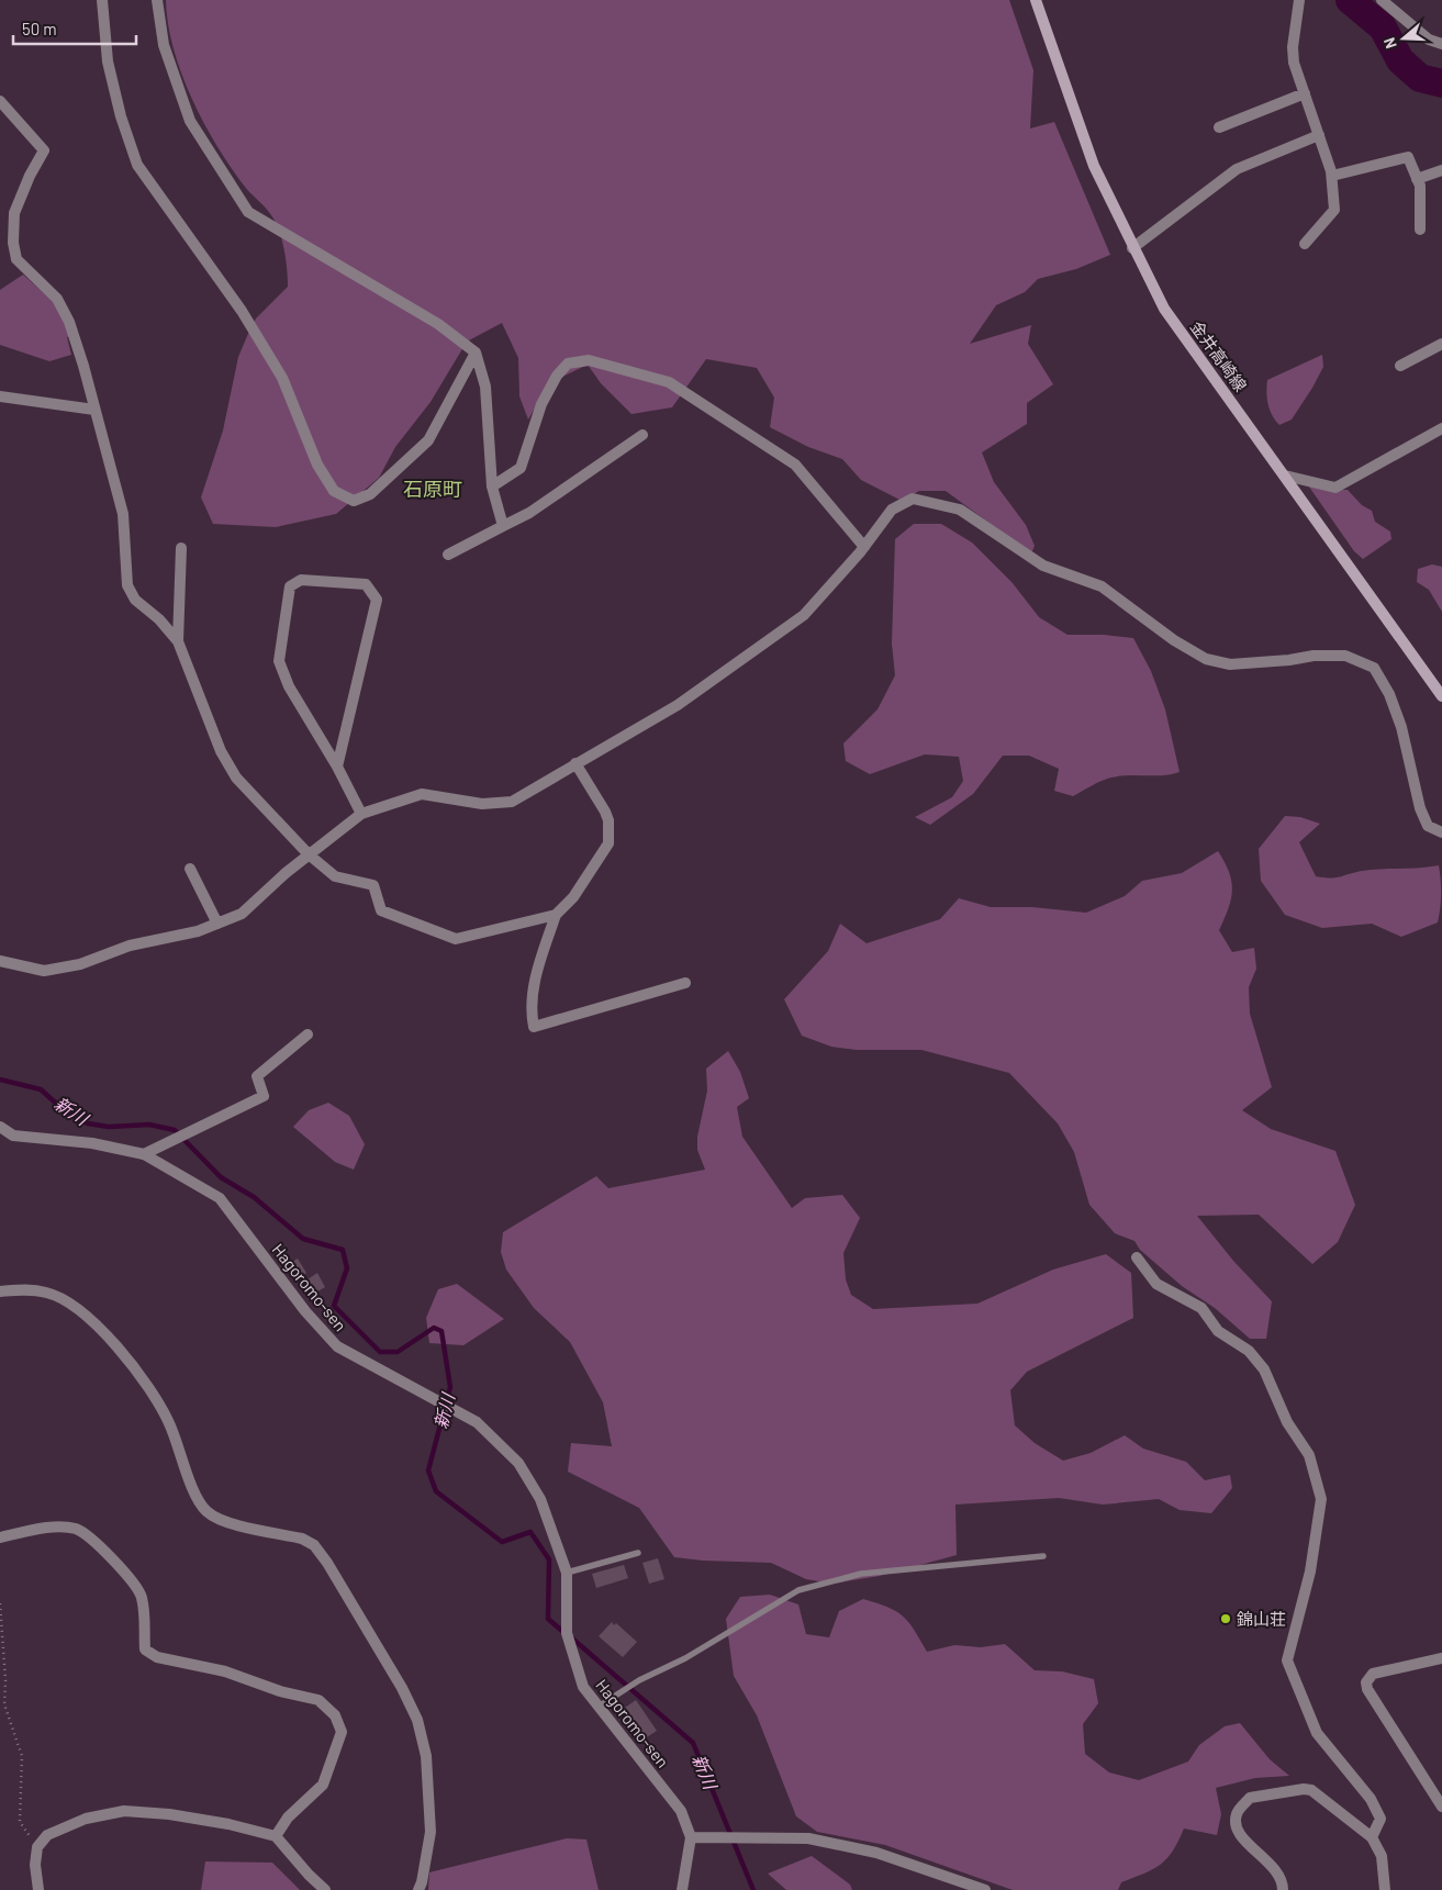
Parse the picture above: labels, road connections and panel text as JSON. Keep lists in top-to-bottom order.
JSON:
{
  "streets": {
    "main road": ["金井高崎線"],
    "street": ["Hagoromo-sen"]
  },
  "districts": ["石原町"],
  "water": ["新川"],
  "places": ["錦山荘"],
  "scale_bar": "50 m",
  "north": "left"
}
